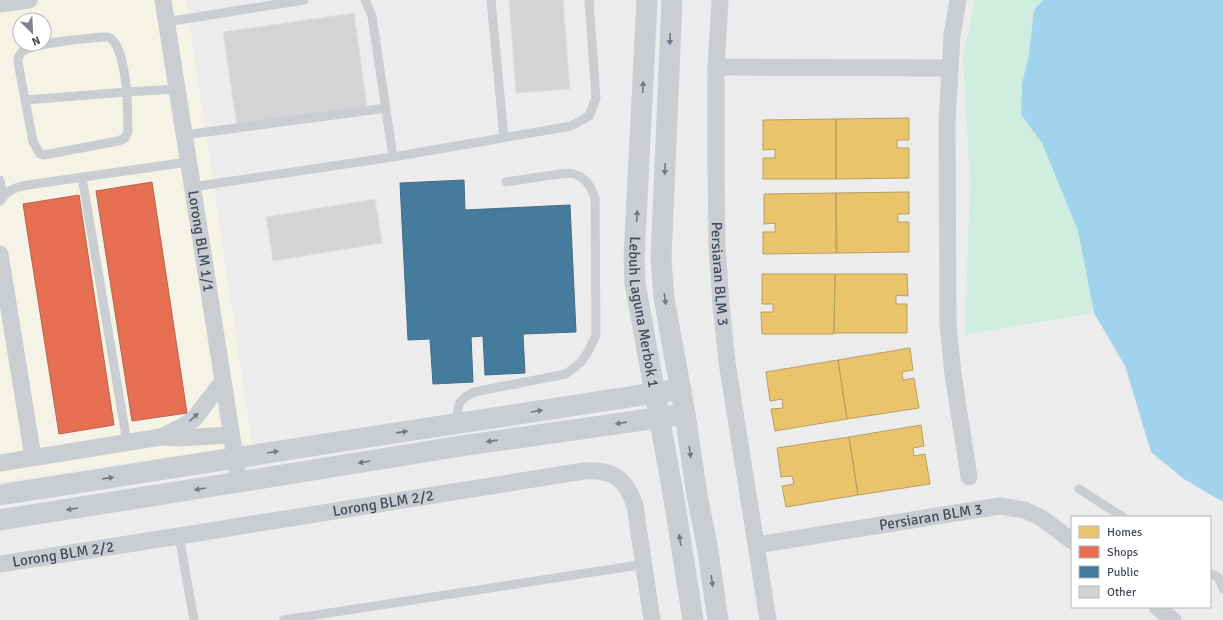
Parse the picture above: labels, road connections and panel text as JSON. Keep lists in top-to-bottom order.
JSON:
{
  "streets": {
    "street": [
      "Lorong BLM 1/1",
      "Persiaran BLM 3",
      "Lebuh Laguna Merbok 1",
      "Lorong BLM 2/2"
    ]
  },
  "legend": [
    "Homes",
    "Shops",
    "Public",
    "Other"
  ],
  "north": "bottom right"
}
